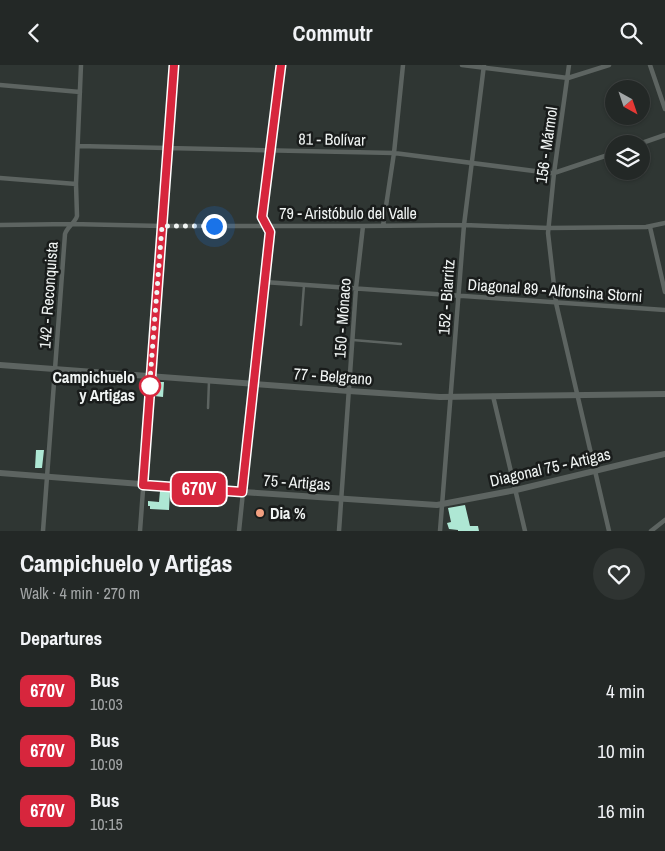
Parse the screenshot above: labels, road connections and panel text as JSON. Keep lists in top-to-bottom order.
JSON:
{
  "streets": {
    "street": [
      "81 - Bolívar",
      "156 - Mármol",
      "79 - Aristóbulo del Valle",
      "Diagonal 89 - Alfonsina Storni",
      "142 - Reconquista",
      "152 - Biarritz",
      "150 - Mónaco",
      "77 - Belgrano",
      "Diagonal 75 - Artigas",
      "75 - Artigas"
    ]
  },
  "crossings": [
    ["81 - Bolívar", "156 - Mármol"],
    ["81 - Bolívar", "142 - Reconquista"],
    ["81 - Bolívar", "152 - Biarritz"],
    ["156 - Mármol", "79 - Aristóbulo del Valle"],
    ["156 - Mármol", "Diagonal 89 - Alfonsina Storni"],
    ["156 - Mármol", "77 - Belgrano"],
    ["156 - Mármol", "Diagonal 75 - Artigas"],
    ["79 - Aristóbulo del Valle", "142 - Reconquista"],
    ["79 - Aristóbulo del Valle", "152 - Biarritz"],
    ["79 - Aristóbulo del Valle", "150 - Mónaco"],
    ["Diagonal 89 - Alfonsina Storni", "152 - Biarritz"],
    ["Diagonal 89 - Alfonsina Storni", "150 - Mónaco"],
    ["142 - Reconquista", "77 - Belgrano"],
    ["142 - Reconquista", "75 - Artigas"],
    ["152 - Biarritz", "77 - Belgrano"],
    ["152 - Biarritz", "Diagonal 75 - Artigas"],
    ["152 - Biarritz", "75 - Artigas"],
    ["150 - Mónaco", "77 - Belgrano"],
    ["150 - Mónaco", "75 - Artigas"],
    ["Diagonal 75 - Artigas", "75 - Artigas"]
  ],
  "places": ["Campichuelo y Artigas", "Dia %"],
  "lines": ["bus line 670V"],
  "north": "bottom right",
  "page": {
    "header": "Commutr",
    "on_map": "670V",
    "heading": [
      ["Campichuelo y Artigas", "Walk · 4 min · 270 m"],
      "Departures"
    ],
    "list": [
      {
        "mark": "670V",
        "name": "Bus",
        "note": "10:03",
        "value": "4 min"
      },
      {
        "mark": "670V",
        "name": "Bus",
        "note": "10:09",
        "value": "10 min"
      },
      {
        "mark": "670V",
        "name": "Bus",
        "note": "10:15",
        "value": "16 min"
      }
    ]
  }
}
